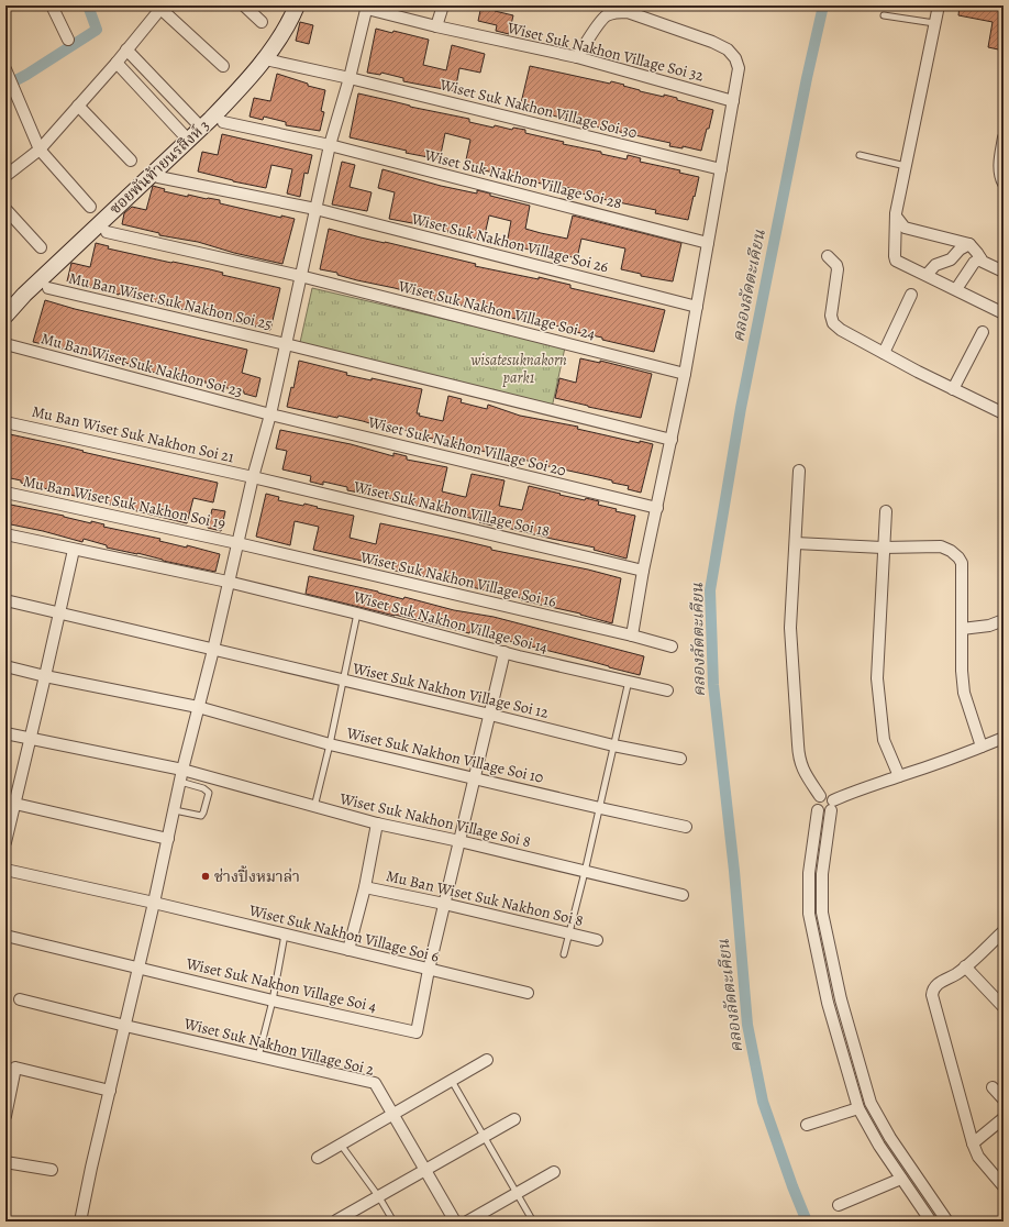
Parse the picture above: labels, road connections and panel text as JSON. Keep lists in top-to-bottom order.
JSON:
{
  "streets": {
    "street": [
      "Wiset Suk Nakhon Village Soi 32",
      "Wiset Suk Nakhon Village Soi 30",
      "ซอยพันท้ายนรสิงห์ 3",
      "Wiset Suk Nakhon Village Soi 28",
      "Wiset Suk Nakhon Village Soi 26",
      "Mu Ban Wiset Suk Nakhon Soi 25",
      "Wiset Suk Nakhon Village Soi 24",
      "Mu Ban Wiset Suk Nakhon Soi 23",
      "Mu Ban Wiset Suk Nakhon Soi 21",
      "Wiset Suk Nakhon Village Soi 20",
      "Mu Ban Wiset Suk Nakhon Soi 19",
      "Wiset Suk Nakhon Village Soi 18",
      "Wiset Suk Nakhon Village Soi 16",
      "Wiset Suk Nakhon Village Soi 14",
      "Wiset Suk Nakhon Village Soi 12",
      "Wiset Suk Nakhon Village Soi 10",
      "Wiset Suk Nakhon Village Soi 8",
      "Mu Ban Wiset Suk Nakhon Soi 8",
      "Wiset Suk Nakhon Village Soi 6",
      "Wiset Suk Nakhon Village Soi 4",
      "Wiset Suk Nakhon Village Soi 2"
    ]
  },
  "crossings": [
    ["Mu Ban Wiset Suk Nakhon Soi 23", "Wiset Suk Nakhon Village Soi 20"],
    ["Mu Ban Wiset Suk Nakhon Soi 21", "Wiset Suk Nakhon Village Soi 18"],
    ["Mu Ban Wiset Suk Nakhon Soi 19", "Wiset Suk Nakhon Village Soi 16"],
    ["Wiset Suk Nakhon Village Soi 6", "Wiset Suk Nakhon Village Soi 4"]
  ],
  "water": ["คลองลัดตะเคียน"],
  "parks": ["wisatesuknakorn park1"],
  "places": ["ช่างปิ้งหมาล่า"]
}
